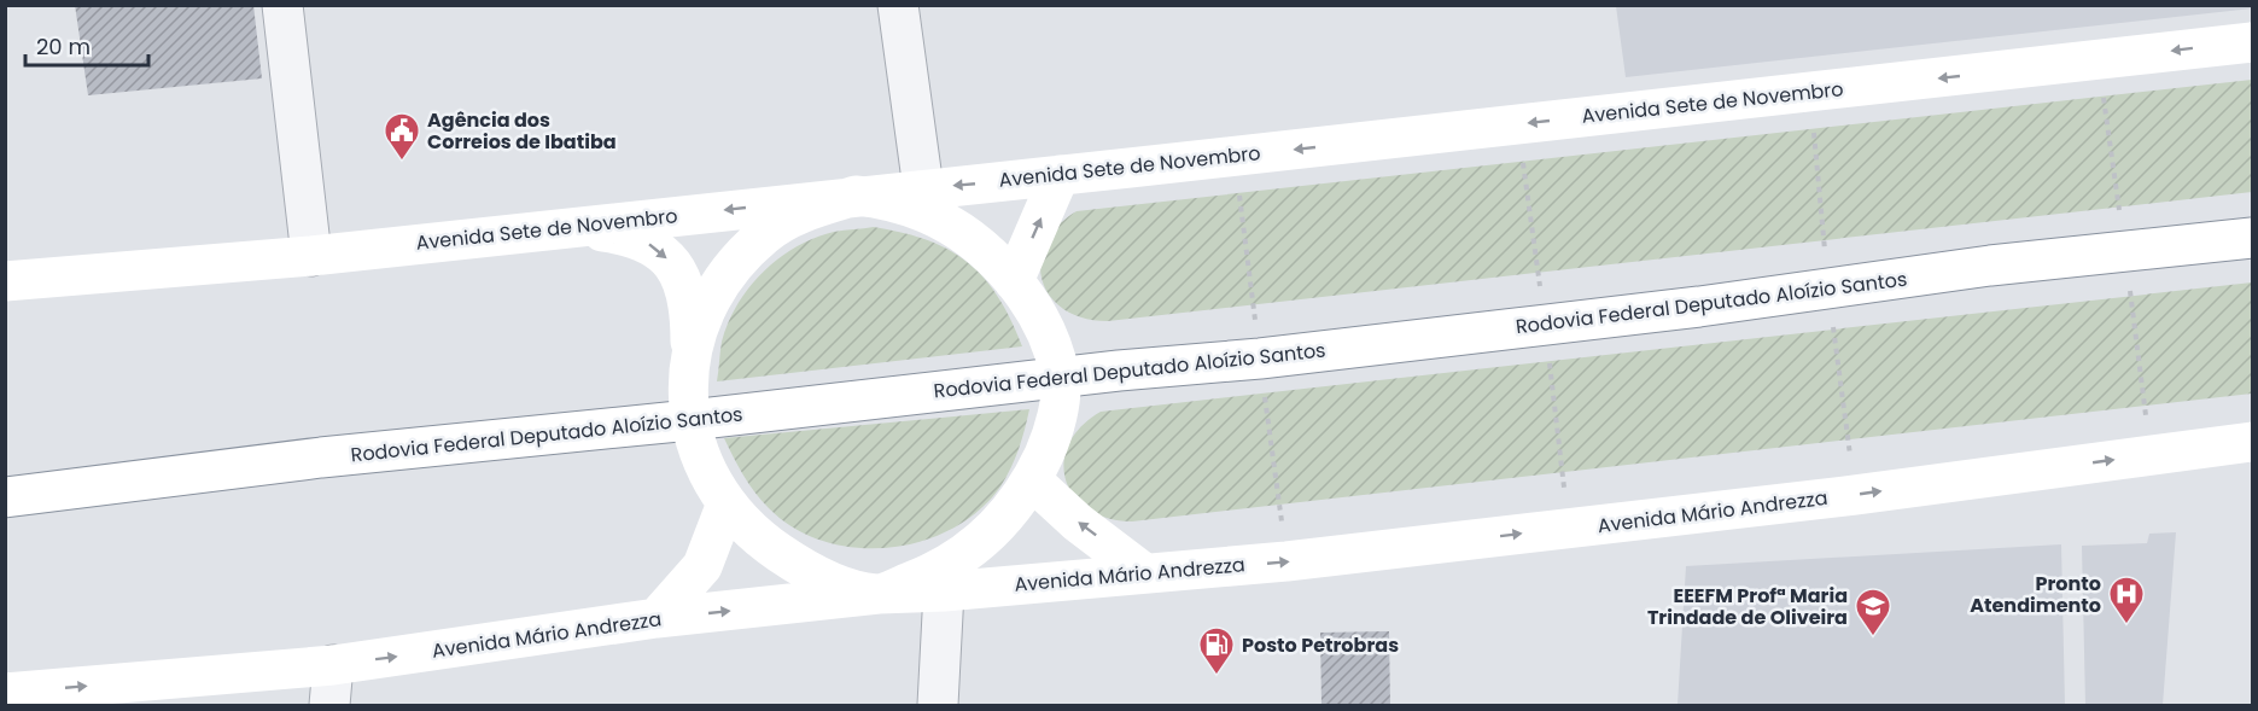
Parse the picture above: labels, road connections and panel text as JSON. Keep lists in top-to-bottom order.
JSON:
{
  "streets": {
    "main road": ["Avenida Sete de Novembro", "Rodovia Federal Deputado Aloízio Santos", "Avenida Mário Andrezza"]
  },
  "one_way": ["Avenida Sete de Novembro", "Avenida Mário Andrezza"],
  "places": {
    "public building": ["Agência dos Correios de Ibatiba"],
    "hospital": ["Pronto Atendimento"],
    "school or university": ["EEEFM Profª Maria Trindade de Oliveira"],
    "fuel station": ["Posto Petrobras"]
  },
  "scale_bar": "20 m"
}
